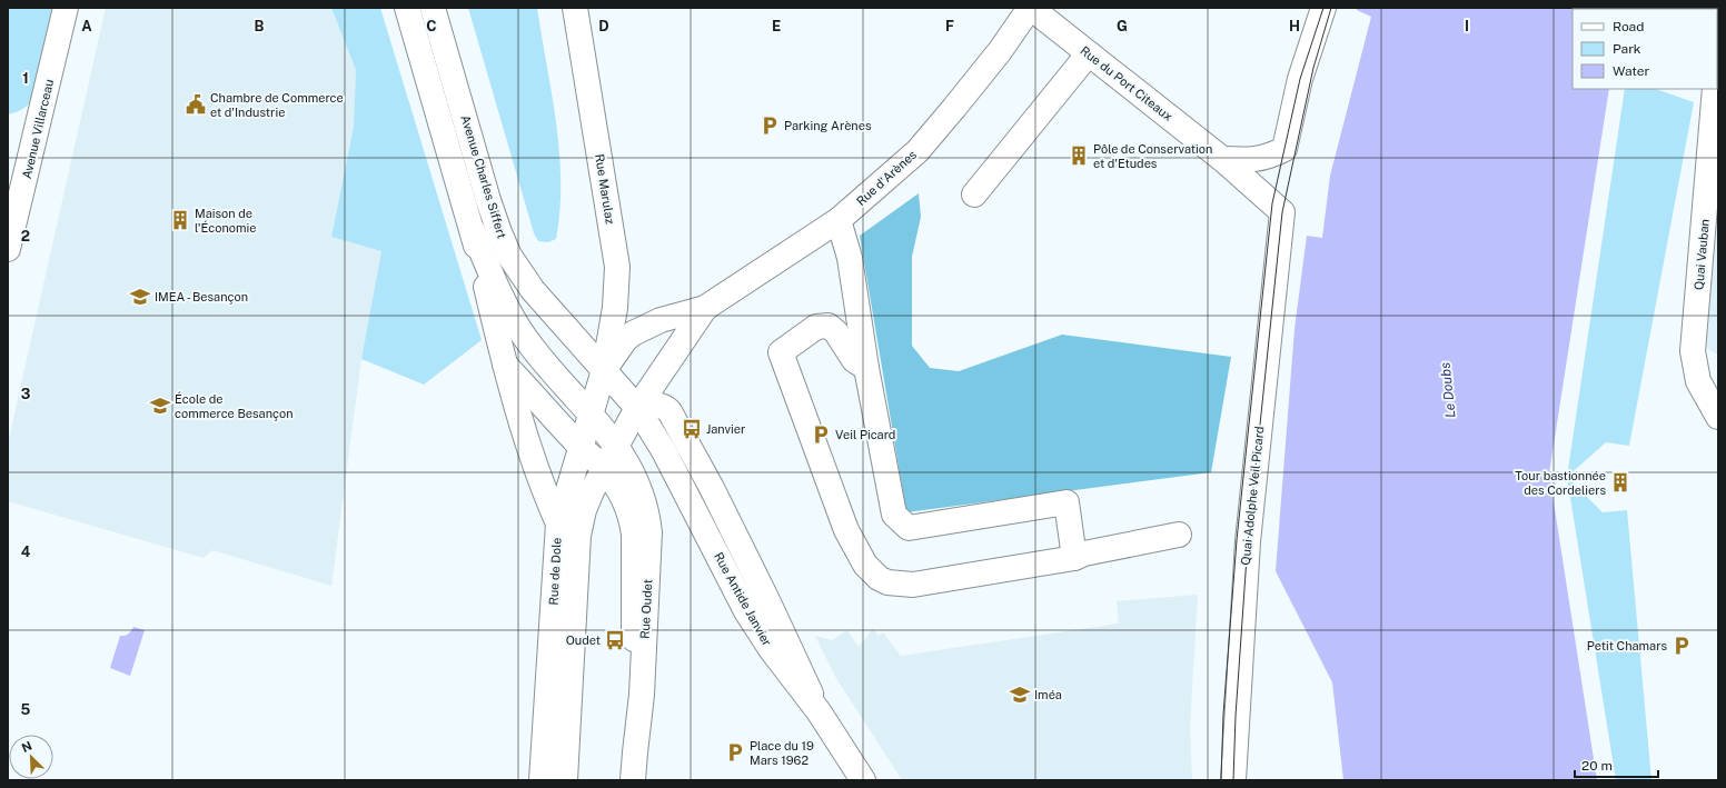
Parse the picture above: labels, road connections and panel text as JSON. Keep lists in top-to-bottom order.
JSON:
{
  "streets": {
    "main road": [
      "Rue du Port Citeaux",
      "Avenue Villarceau",
      "Avenue Charles Siffert",
      "Rue d'Arènes",
      "Rue Marulaz",
      "Quai Vauban",
      "Quai Adolphe Veil Picard",
      "Rue de Dole",
      "Rue Antide Janvier",
      "Rue Oudet"
    ]
  },
  "crossings": [
    ["Rue du Port Citeaux", "Rue d'Arènes"],
    ["Rue du Port Citeaux", "Quai Adolphe Veil Picard"],
    ["Avenue Charles Siffert", "Rue d'Arènes"],
    ["Avenue Charles Siffert", "Rue Marulaz"],
    ["Avenue Charles Siffert", "Rue de Dole"],
    ["Avenue Charles Siffert", "Rue Antide Janvier"],
    ["Avenue Charles Siffert", "Rue Oudet"],
    ["Rue d'Arènes", "Rue Marulaz"],
    ["Rue d'Arènes", "Rue de Dole"],
    ["Rue d'Arènes", "Rue Antide Janvier"],
    ["Rue Marulaz", "Rue de Dole"],
    ["Rue de Dole", "Rue Antide Janvier"],
    ["Rue de Dole", "Rue Oudet"]
  ],
  "water": ["Le Doubs"],
  "places": {
    "public building": ["Chambre de Commerce et d'Industrie"],
    "parking": [
      "Parking Arènes",
      "Veil Picard",
      "Petit Chamars",
      "Place du 19 Mars 1962"
    ],
    "building": ["Pôle de Conservation et d'Etudes", "Maison de l'Économie", "Tour bastionnée des Cordeliers"],
    "school or university": ["IMEA - Besançon", "École de commerce Besançon", "Iméa"],
    "bus stop": ["Janvier", "Oudet"]
  },
  "legend": ["Road", "Park", "Water"],
  "scale_bar": "20 m",
  "north": "top left",
  "grid": {
    "columns": [
      "A",
      "B",
      "C",
      "D",
      "E",
      "F",
      "G",
      "H",
      "I"
    ],
    "rows": [
      "1",
      "2",
      "3",
      "4",
      "5"
    ]
  }
}
